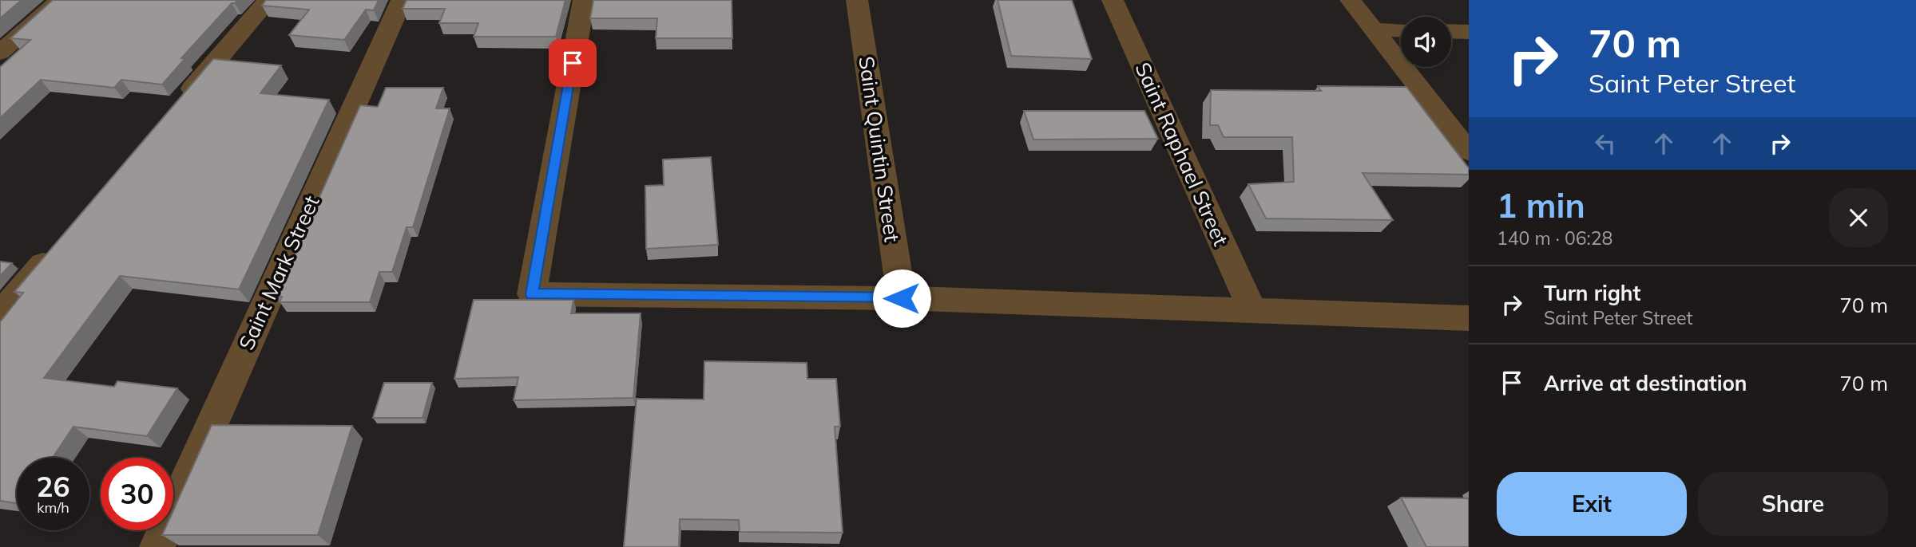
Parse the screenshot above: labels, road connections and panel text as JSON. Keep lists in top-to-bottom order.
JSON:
{
  "streets": {
    "street": ["Saint Quintin Street", "Saint Raphael Street", "Saint Mark Street"]
  },
  "page": {
    "turn": ["70 m", "Saint Peter Street"],
    "heading": ["1 min", "140 m · 06:28"],
    "list": [
      {
        "name": "Turn right",
        "note": "Saint Peter Street",
        "value": "70 m"
      },
      {
        "name": "Arrive at destination",
        "value": "70 m"
      }
    ],
    "speed": "26 km/h",
    "limit": "30",
    "buttons": ["Exit", "Share"]
  }
}
